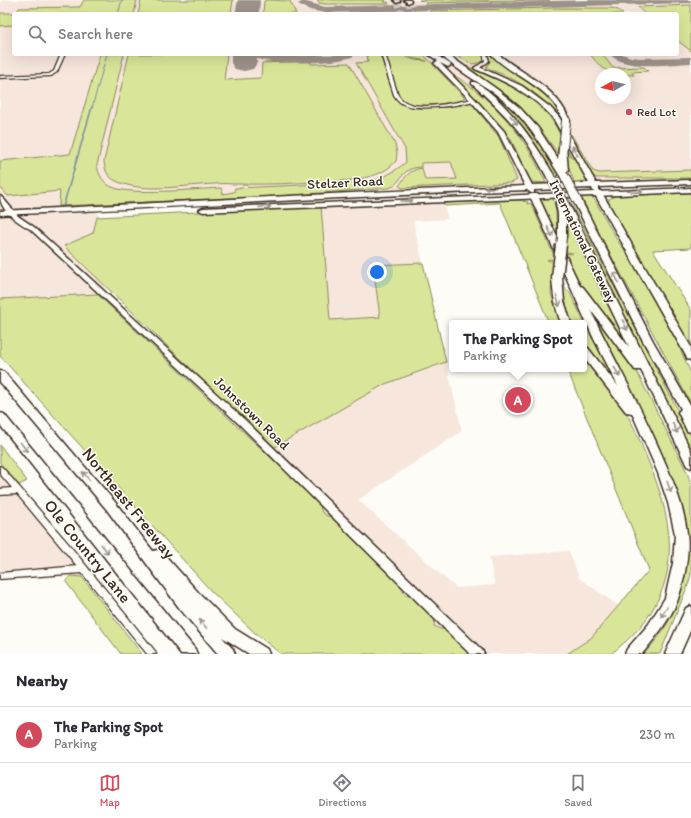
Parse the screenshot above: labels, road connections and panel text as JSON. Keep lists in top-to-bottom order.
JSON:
{
  "streets": {
    "highway": ["International Gateway", "Northeast Freeway"],
    "main road": ["Stelzer Road", "Johnstown Road"],
    "street": ["Ole Country Lane"]
  },
  "crossings": [
    ["Stelzer Road", "Johnstown Road"]
  ],
  "places": ["Red Lot"],
  "north": "left",
  "page": {
    "search": "Search here",
    "popup": ["The Parking Spot", "Parking"],
    "pins": "A",
    "heading": "Nearby",
    "list": [
      {
        "mark": "A",
        "name": "The Parking Spot",
        "note": "Parking",
        "value": "230 m"
      }
    ],
    "nav": ["Map", "Directions", "Saved"]
  }
}
